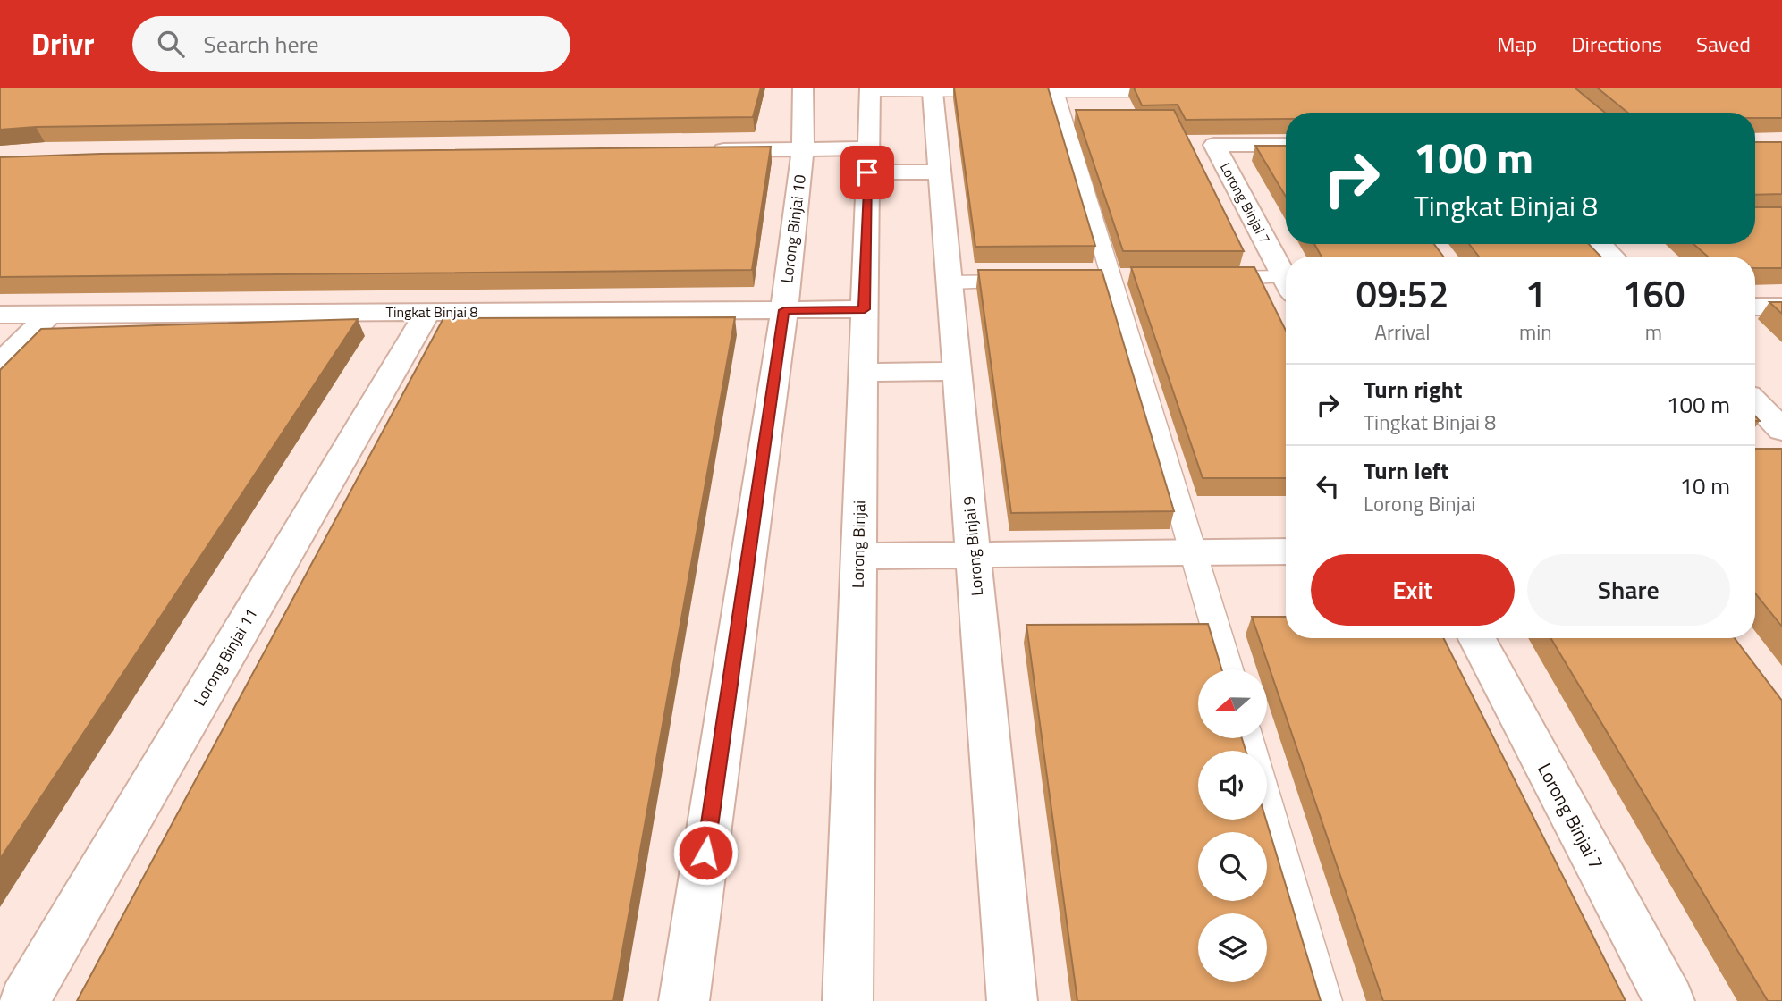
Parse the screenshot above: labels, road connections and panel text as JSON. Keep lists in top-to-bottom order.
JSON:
{
  "streets": {
    "street": [
      "Lorong Binjai 7",
      "Lorong Binjai 10",
      "Tingkat Binjai 8",
      "Lorong Binjai",
      "Lorong Binjai 9",
      "Lorong Binjai 11"
    ]
  },
  "crossings": [
    ["Lorong Binjai 10", "Tingkat Binjai 8"],
    ["Tingkat Binjai 8", "Lorong Binjai"],
    ["Tingkat Binjai 8", "Lorong Binjai 11"]
  ],
  "north": "left",
  "page": {
    "header": "Drivr",
    "search": "Search here",
    "nav": ["Map", "Directions", "Saved"],
    "turn": ["100 m", "Tingkat Binjai 8"],
    "eta": [
      "09:52",
      "Arrival",
      "1",
      "min",
      "160",
      "m"
    ],
    "list": [
      {
        "name": "Turn right",
        "note": "Tingkat Binjai 8",
        "value": "100 m"
      },
      {
        "name": "Turn left",
        "note": "Lorong Binjai",
        "value": "10 m"
      }
    ],
    "buttons": ["Exit", "Share"]
  }
}
